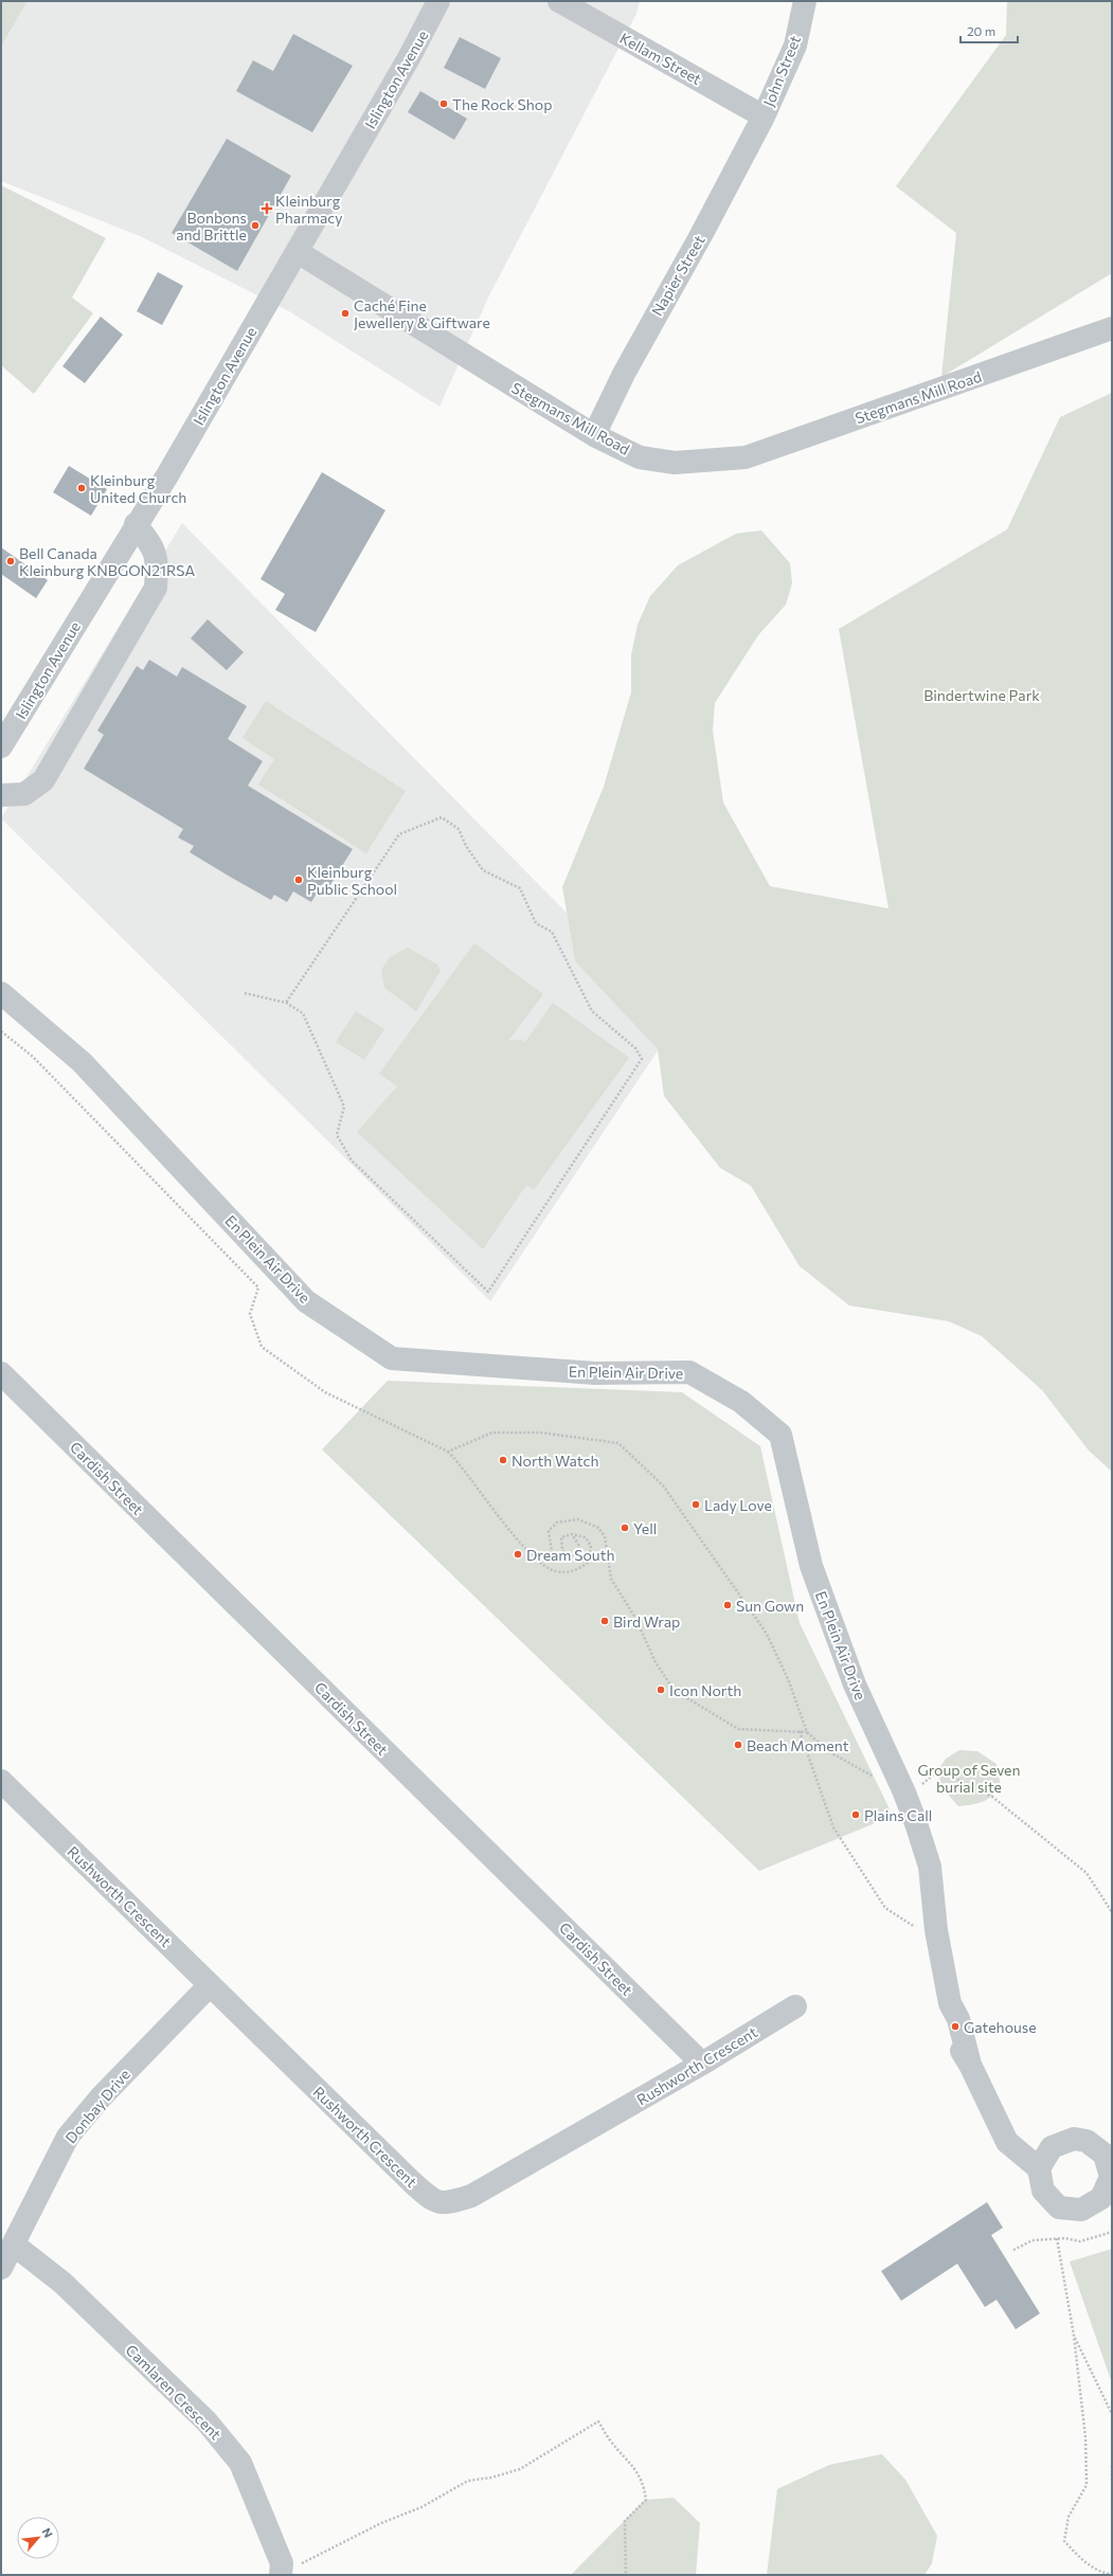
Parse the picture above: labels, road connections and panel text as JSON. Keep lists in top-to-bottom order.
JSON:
{
  "streets": {
    "street": [
      "Kellam Street",
      "John Street",
      "Islington Avenue",
      "Napier Street",
      "Stegmans Mill Road",
      "En Plein Air Drive",
      "Cardish Street",
      "Rushworth Crescent",
      "Donbay Drive",
      "Camlaren Crescent"
    ]
  },
  "crossings": [
    ["Kellam Street", "John Street"],
    ["Kellam Street", "Napier Street"],
    ["John Street", "Napier Street"],
    ["Islington Avenue", "Stegmans Mill Road"],
    ["Napier Street", "Stegmans Mill Road"],
    ["Cardish Street", "Rushworth Crescent"],
    ["Rushworth Crescent", "Donbay Drive"],
    ["Donbay Drive", "Camlaren Crescent"]
  ],
  "parks": ["Bindertwine Park", "Group of Seven burial site"],
  "places": {
    "other": [
      "The Rock Shop",
      "Bonbons and Brittle",
      "Caché Fine Jewellery & Giftware",
      "Kleinburg United Church",
      "Bell Canada Kleinburg KNBGON21RSA",
      "Kleinburg Public School",
      "North Watch",
      "Lady Love",
      "Yell",
      "Dream South",
      "Sun Gown",
      "Bird Wrap",
      "Icon North",
      "Beach Moment",
      "Plains Call",
      "Gatehouse"
    ],
    "health": ["Kleinburg Pharmacy"]
  },
  "scale_bar": "20 m",
  "north": "top right"
}
